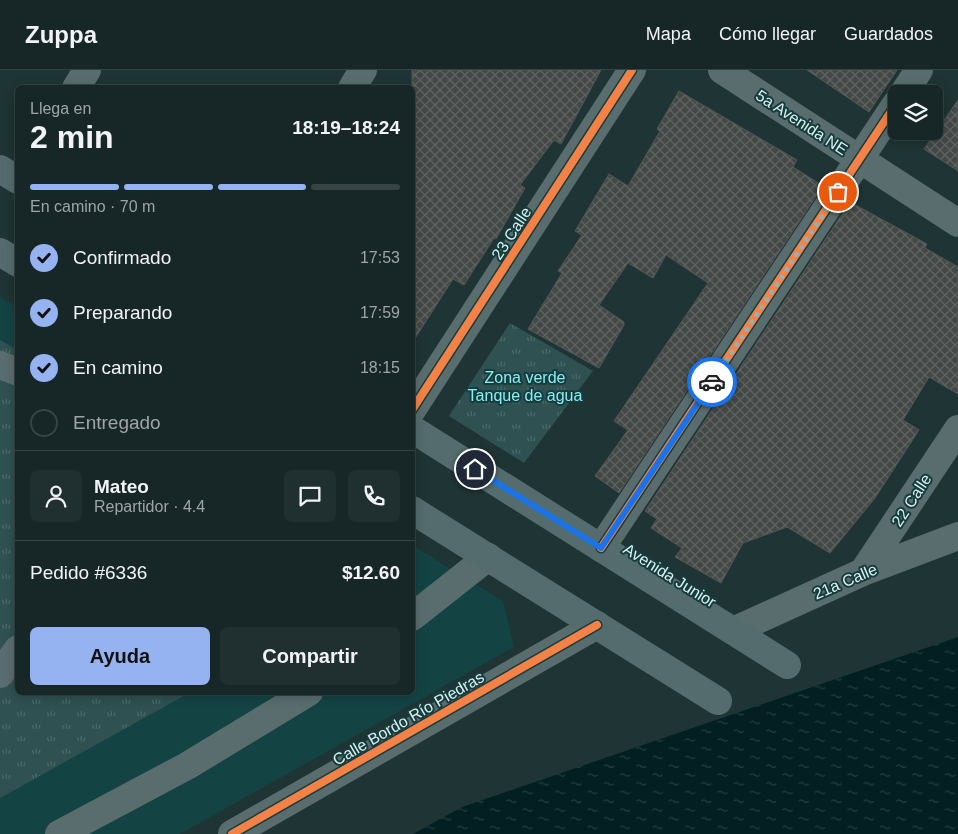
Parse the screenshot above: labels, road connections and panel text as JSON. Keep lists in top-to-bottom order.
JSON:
{
  "streets": {
    "main road": ["Avenida Junior"],
    "street": [
      "5a Avenida NE",
      "23 Calle",
      "22 Calle",
      "21a Calle",
      "Calle Bordo Río Piedras"
    ]
  },
  "crossings": [
    ["22 Calle", "21a Calle"],
    ["Avenida Junior", "21a Calle"]
  ],
  "parks": ["Zona verde Tanque de agua"],
  "page": {
    "header": "Zuppa",
    "nav": ["Mapa", "Cómo llegar", "Guardados"],
    "heading": ["2 min", "Llega en", "18:19–18:24"],
    "panel": [
      "Mateo",
      "Repartidor · 4.4",
      "Pedido #6336",
      "$12.60"
    ],
    "bar": "En camino · 70 m",
    "list": [
      ["Confirmado", "17:53"],
      ["Preparando", "17:59"],
      ["En camino", "18:15"],
      "Entregado"
    ],
    "buttons": ["Ayuda", "Compartir"]
  }
}
